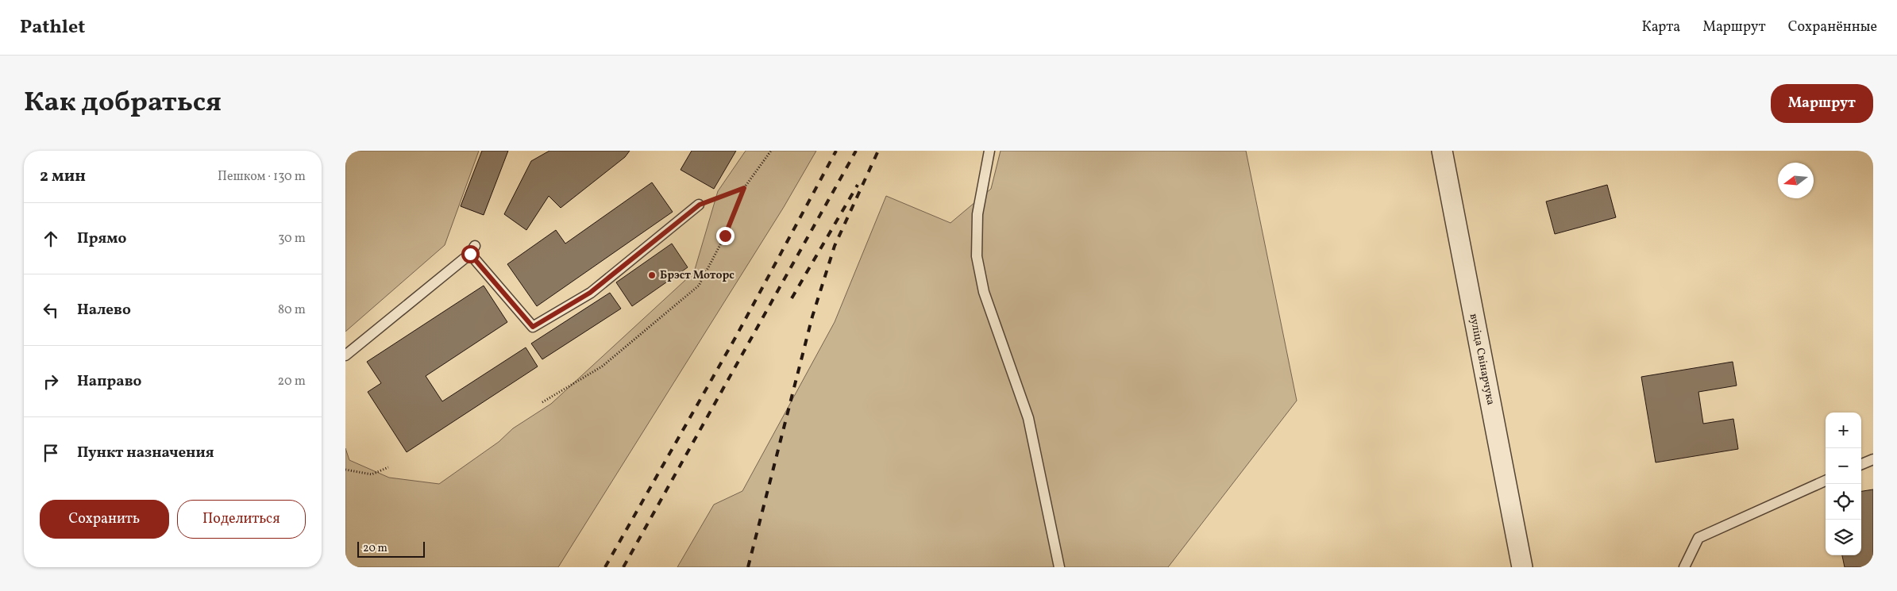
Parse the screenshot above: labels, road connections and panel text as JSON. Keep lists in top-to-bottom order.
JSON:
{
  "streets": {
    "street": ["вуліца Свінарчука"]
  },
  "places": ["Брэст Моторс"],
  "scale_bar": "20 m",
  "north": "left",
  "page": {
    "header": "Pathlet",
    "nav": ["Карта", "Маршрут", "Сохранённые"],
    "title": "Как добраться",
    "buttons": [
      "Маршрут",
      ["Сохранить", "Поделиться"]
    ],
    "heading": ["2 мин", "Пешком · 130 m"],
    "list": [
      ["Прямо", "30 m"],
      ["Налево", "80 m"],
      ["Направо", "20 m"],
      "Пункт назначения"
    ],
    "map_buttons": ["+", "−"],
    "scale": "20 m"
  }
}
